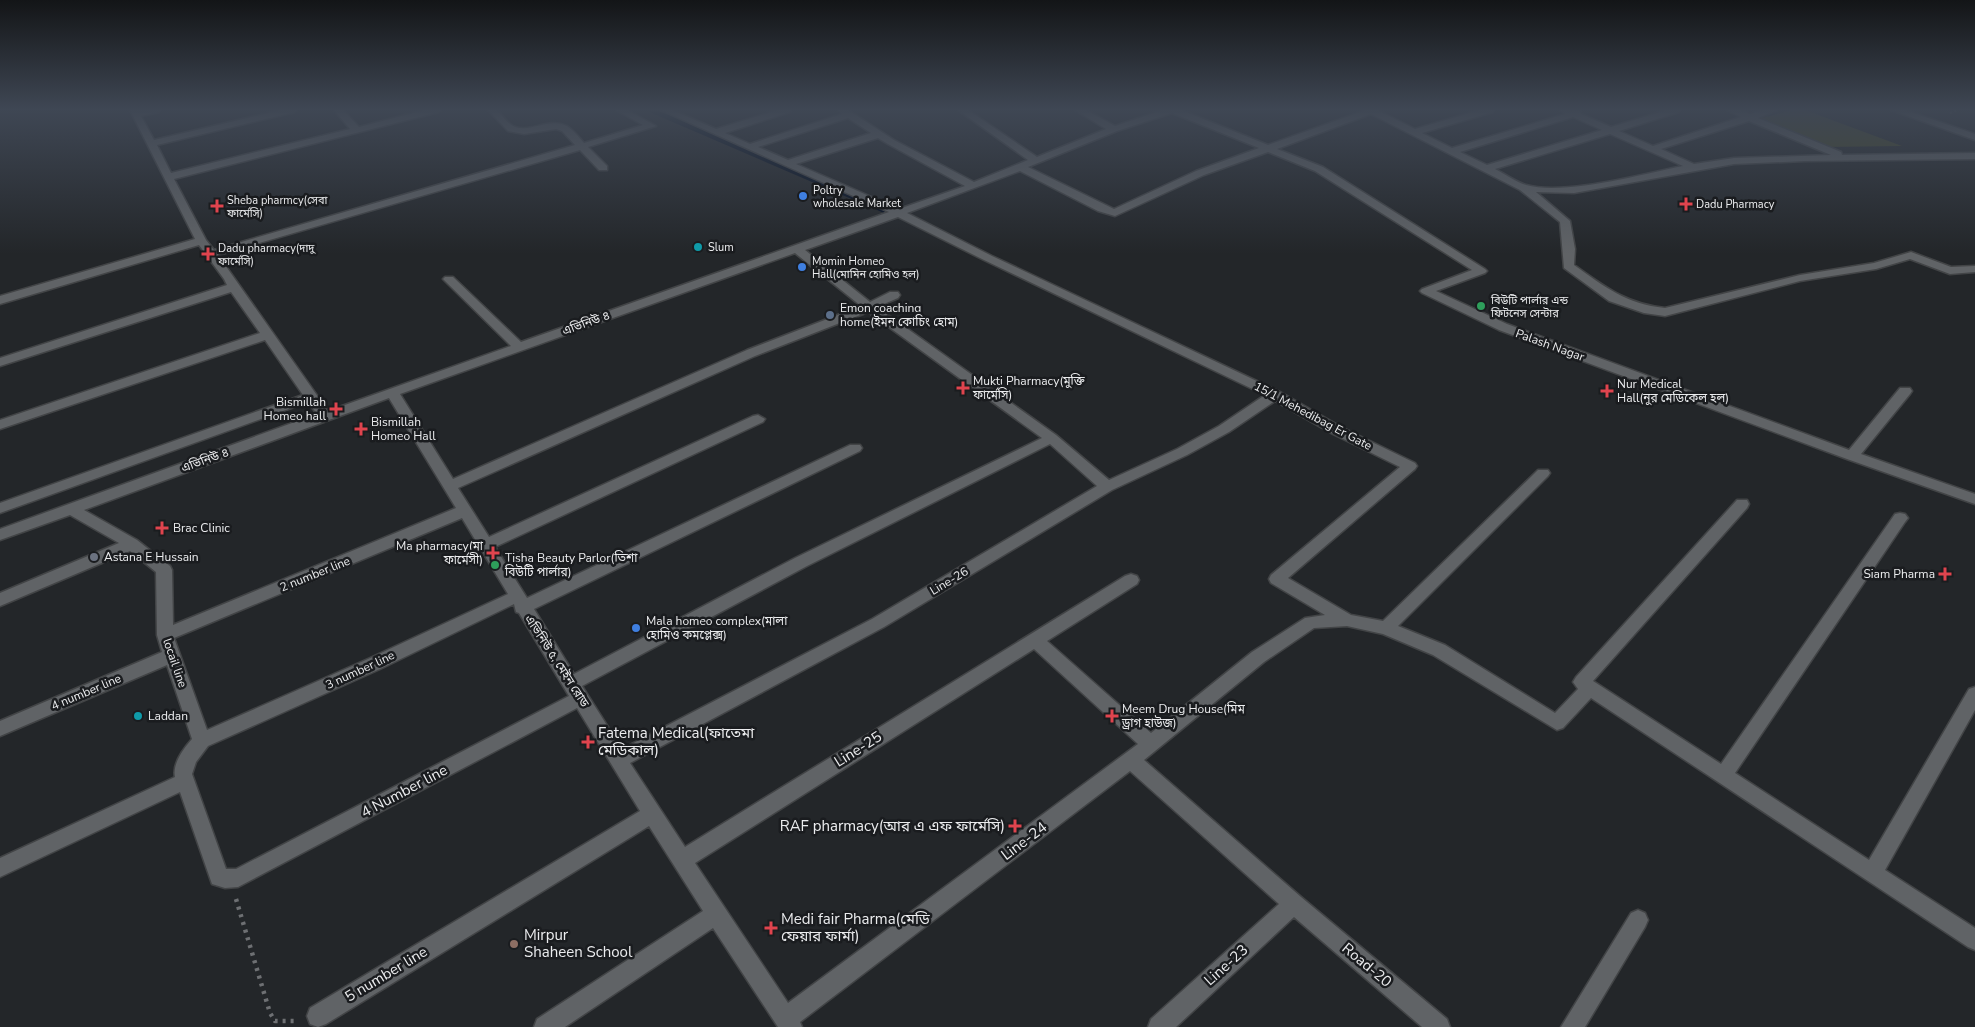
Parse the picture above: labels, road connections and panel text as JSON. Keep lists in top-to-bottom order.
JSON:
{
  "streets": {
    "street": [
      "এভিনিউ ৪",
      "Palash Nagar",
      "15/1 Mehedibag Er Gate",
      "2 number line",
      "Line-26",
      "এভিনিউ ৫, মেইন রোড",
      "locail line",
      "3 number line",
      "4 number line",
      "Line-25",
      "4 Number line",
      "Line-24",
      "Line-23",
      "Road-20",
      "5 number line"
    ]
  },
  "crossings": [
    ["এভিনিউ ৪", "15/1 Mehedibag Er Gate"],
    ["এভিনিউ ৪", "এভিনিউ ৫, মেইন রোড"],
    ["এভিনিউ ৪", "locail line"],
    ["15/1 Mehedibag Er Gate", "Line-26"],
    ["15/1 Mehedibag Er Gate", "Line-24"],
    ["2 number line", "এভিনিউ ৫, মেইন রোড"],
    ["2 number line", "locail line"],
    ["Line-26", "এভিনিউ ৫, মেইন রোড"],
    ["এভিনিউ ৫, মেইন রোড", "3 number line"],
    ["এভিনিউ ৫, মেইন রোড", "Line-25"],
    ["এভিনিউ ৫, মেইন রোড", "4 Number line"],
    ["এভিনিউ ৫, মেইন রোড", "Line-24"],
    ["এভিনিউ ৫, মেইন রোড", "5 number line"],
    ["locail line", "3 number line"],
    ["locail line", "4 number line"],
    ["Line-24", "Road-20"],
    ["Line-23", "Road-20"]
  ],
  "places": {
    "other": [
      "Poltry wholesale Market",
      "Slum",
      "Momin Homeo Hall(মোমিন হোমিও হল)",
      "বিউটি পার্লার এন্ড ফিটনেস সেন্টার",
      "Emon coaching home(ইমন কোচিং হোম)",
      "Astana E Hussain",
      "Tisha Beauty Parlor(তিশা বিউটি পার্লার)",
      "Mala homeo complex(মালা হোমিও কমপ্লেক্স)",
      "Laddan",
      "Mirpur Shaheen School"
    ],
    "health": [
      "Dadu Pharmacy",
      "Sheba pharmcy(সেবা ফার্মেসি)",
      "Dadu pharmacy(দাদু ফার্মেসি)",
      "Mukti Pharmacy(মুক্তি ফার্মেসি)",
      "Nur Medical Hall(নুর মেডিকেল হল)",
      "Bismillah Homeo hall",
      "Bismillah Homeo Hall",
      "Brac Clinic",
      "Ma pharmacy(মা ফার্মেসী)",
      "Siam Pharma",
      "Meem Drug House(মিম ড্রাগ হাউজ)",
      "Fatema Medical(ফাতেমা মেডিকাল)",
      "RAF pharmacy(আর এ এফ ফার্মেসি)",
      "Medi fair Pharma(মেডি ফেয়ার ফার্মা)"
    ]
  }
}
